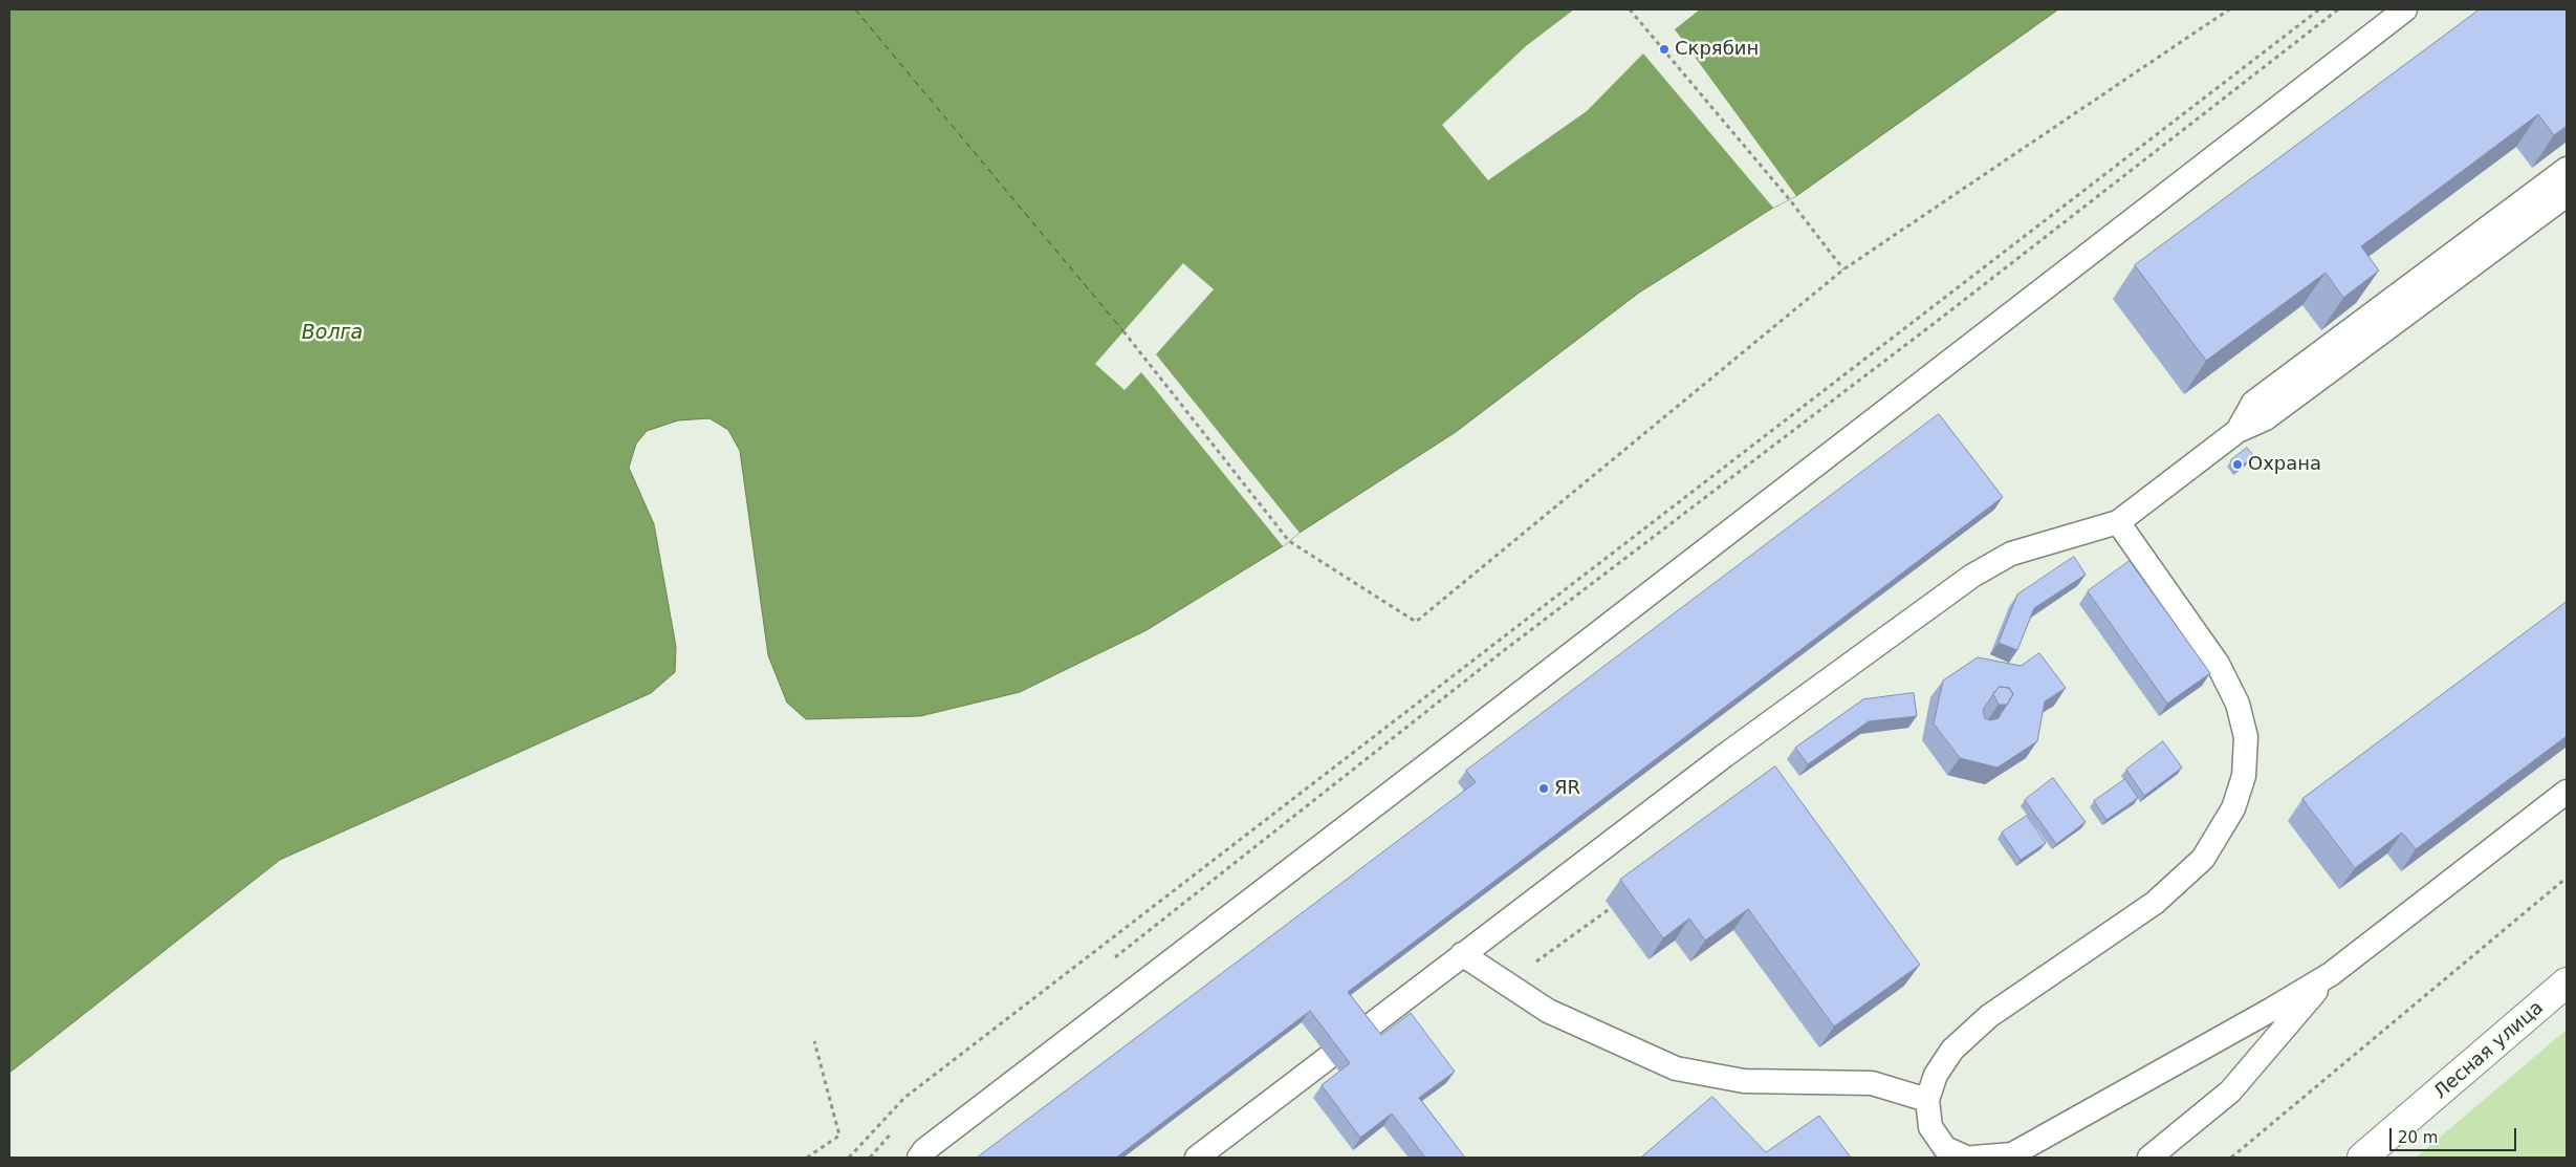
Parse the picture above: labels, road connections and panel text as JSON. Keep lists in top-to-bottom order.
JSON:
{
  "streets": {
    "main road": ["Лесная улица"]
  },
  "water": ["Волга"],
  "places": ["Скрябин", "Охрана", "ЯR"],
  "scale_bar": "20 m"
}
